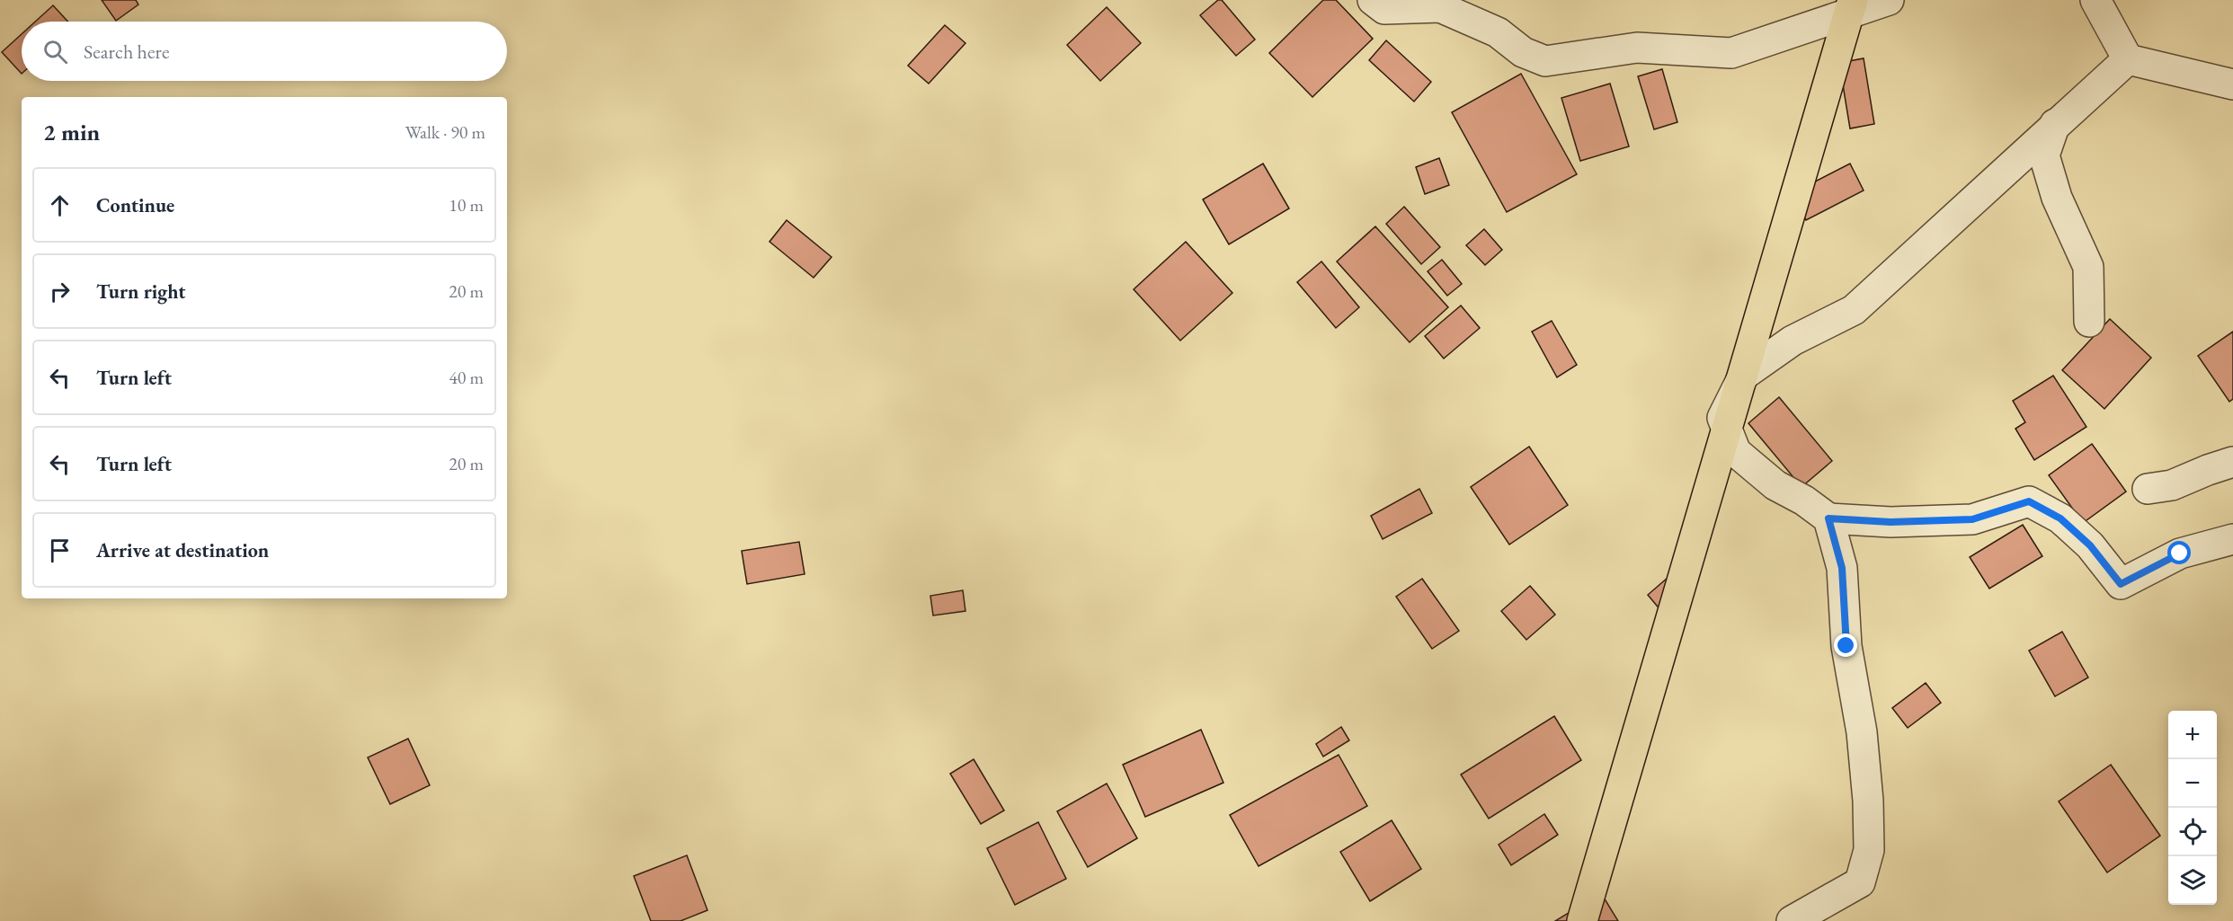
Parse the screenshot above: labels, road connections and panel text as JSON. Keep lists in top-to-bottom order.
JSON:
{
  "page": {
    "search": "Search here",
    "heading": ["2 min", "Walk · 90 m"],
    "list": [
      ["Continue", "10 m"],
      ["Turn right", "20 m"],
      ["Turn left", "40 m"],
      ["Turn left", "20 m"],
      "Arrive at destination"
    ],
    "map_buttons": ["+", "−"]
  }
}
